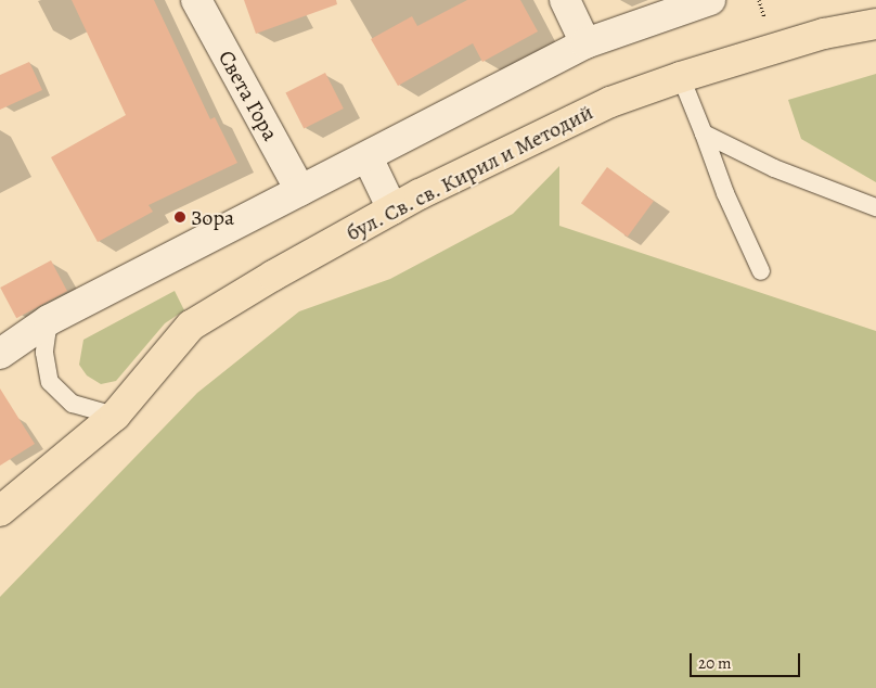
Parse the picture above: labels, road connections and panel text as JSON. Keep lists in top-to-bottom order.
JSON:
{
  "streets": {
    "main road": ["бул. Св. св. Кирил и Методий"],
    "street": ["Света Гора"]
  },
  "places": ["Зора"],
  "scale_bar": "20 m"
}
